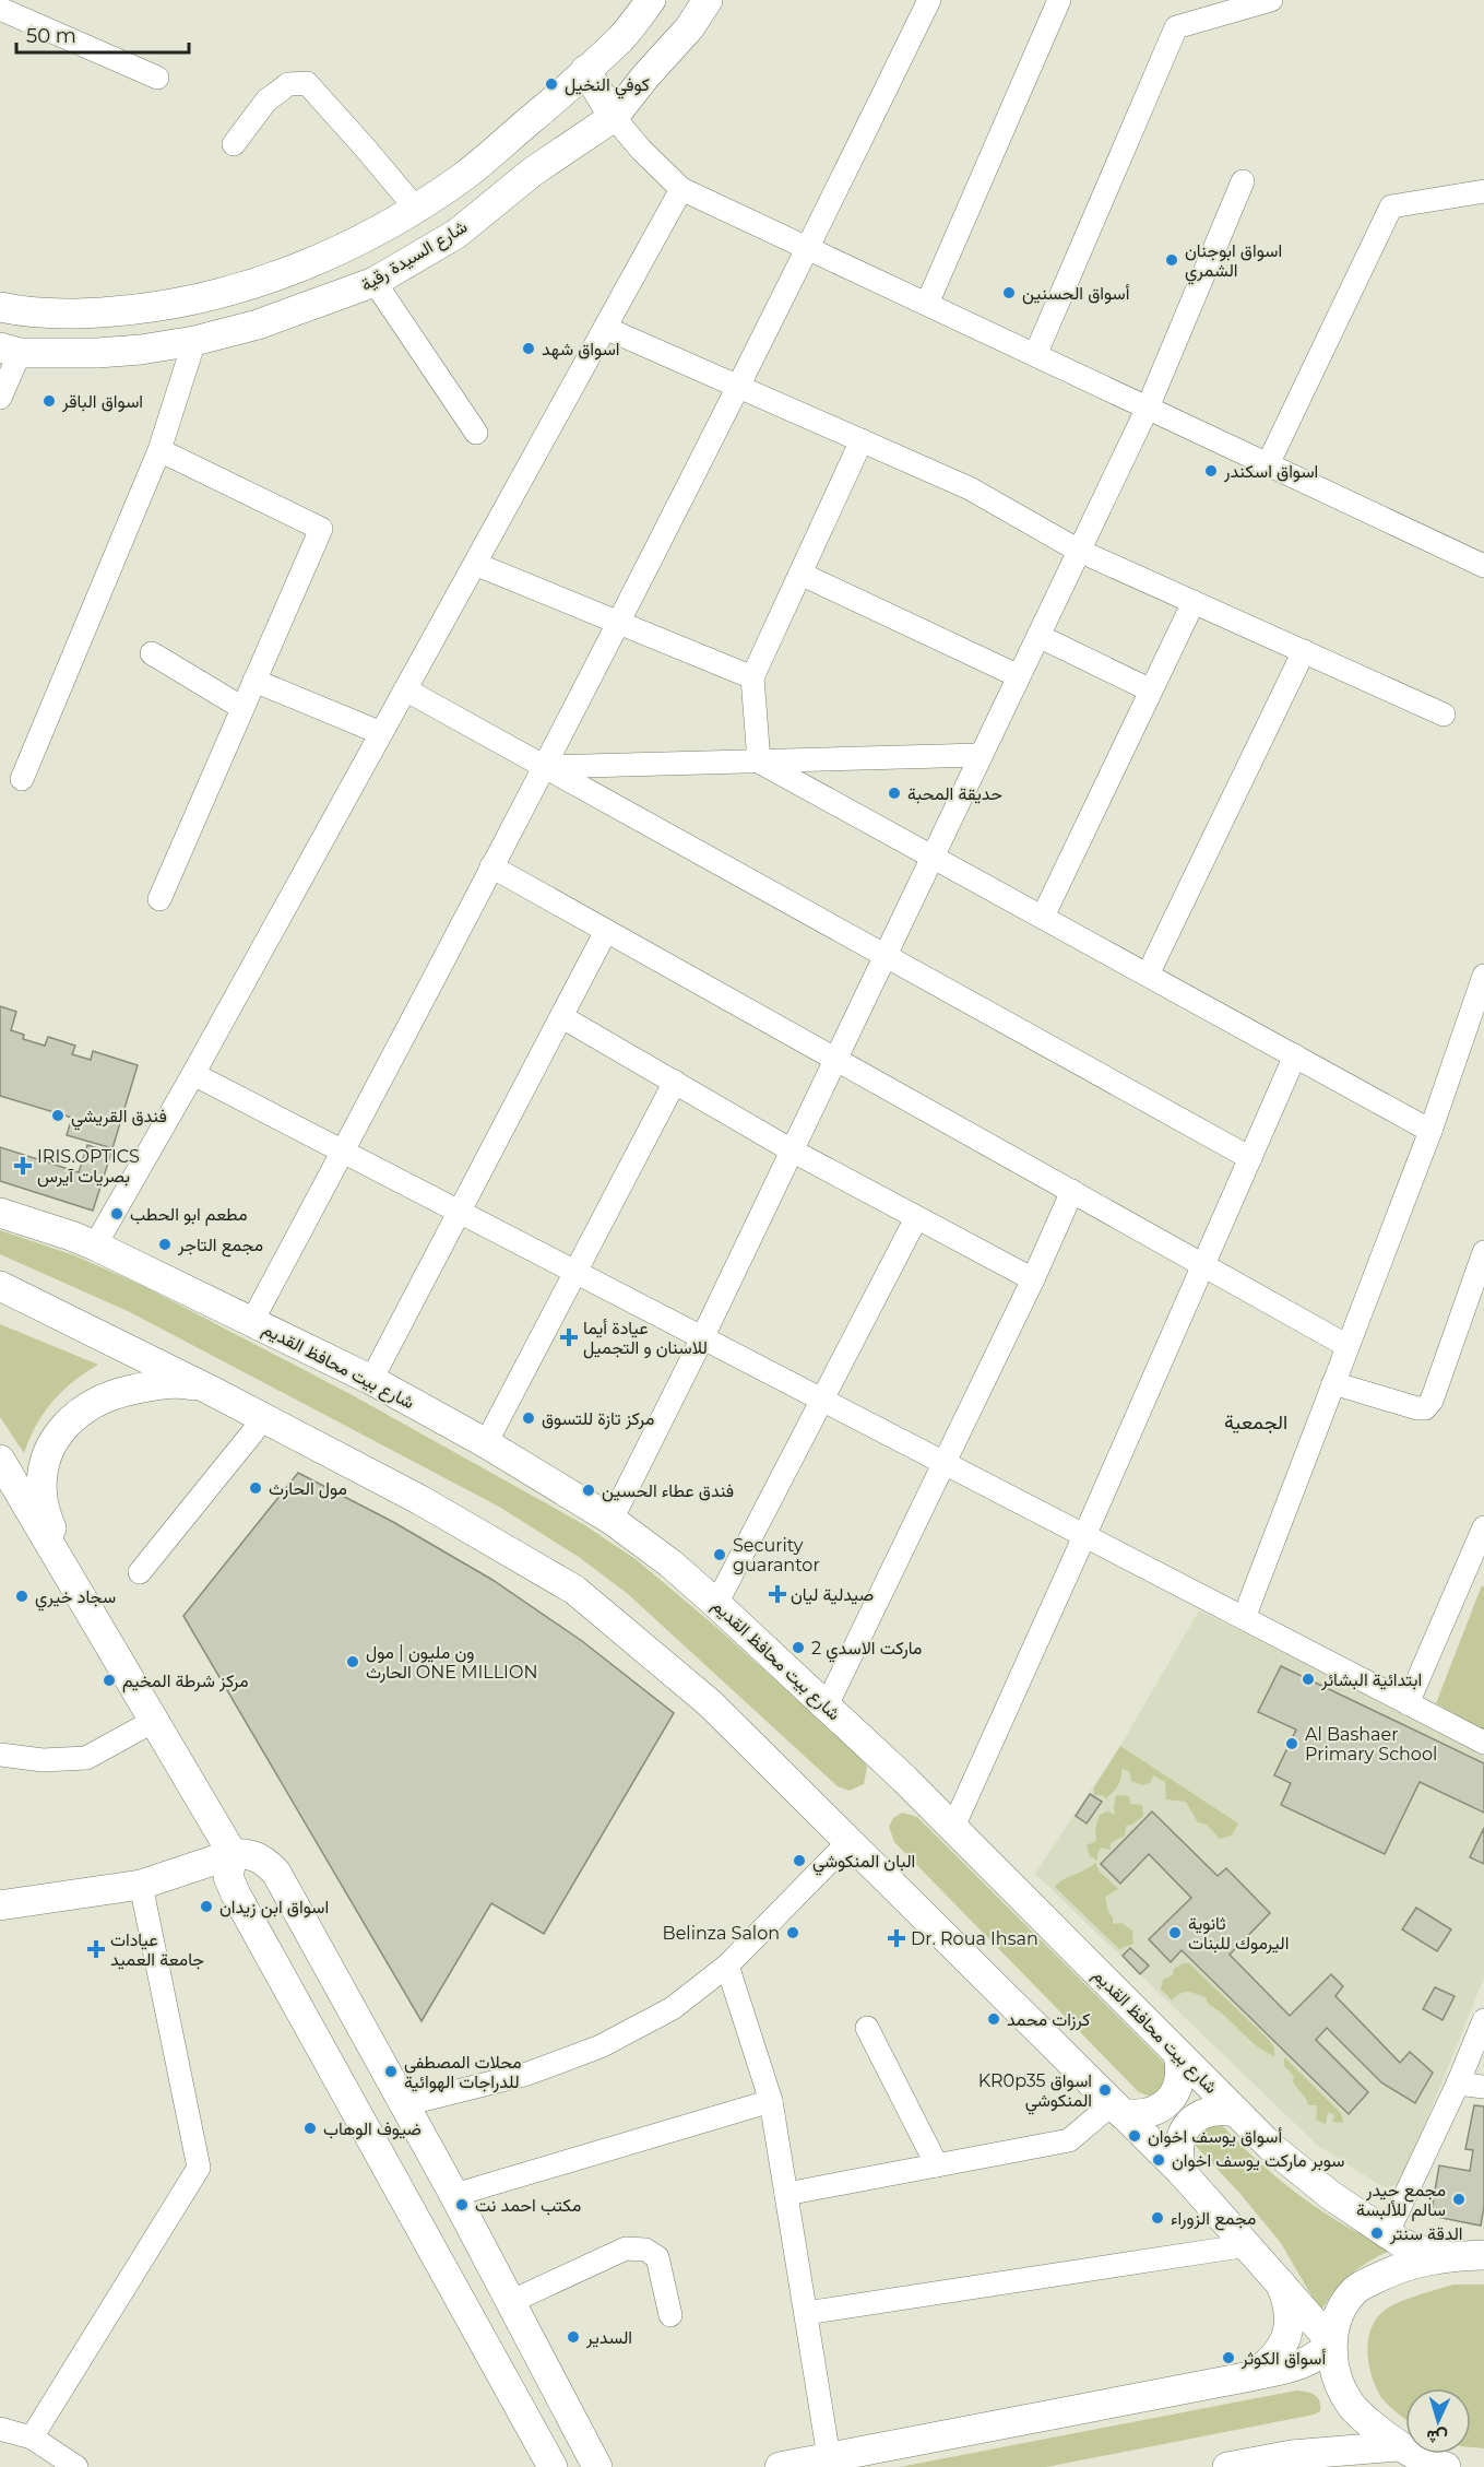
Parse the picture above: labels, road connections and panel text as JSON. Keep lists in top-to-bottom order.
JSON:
{
  "streets": {
    "main road": ["شارع السيدة رقية", "شارع بيت محافظ القديم"]
  },
  "districts": ["الجمعية"],
  "places": {
    "other": [
      "كوفي النخيل",
      "اسواق ابوجنان الشمري",
      "أسواق الحسنين",
      "اسواق شهد",
      "اسواق الباقر",
      "اسواق اسكندر",
      "حديقة المحبة",
      "فندق القريشي",
      "مطعم ابو الحطب",
      "مجمع التاجر",
      "مركز تازة للتسوق",
      "مول الحارث",
      "فندق عطاء الحسين",
      "Security guarantor",
      "سجاد خيري",
      "ماركت الاسدي 2",
      "ون مليون | مول الحارث ONE MILLION",
      "ابتدائية البشائر",
      "مركز شرطة المخيم",
      "Al Bashaer Primary School",
      "البان المنكوشي",
      "اسواق ابن زيدان",
      "Belinza Salon",
      "ثانوية اليرموك للبنات",
      "كرزات محمد",
      "محلات المصطفى للدراجات الهوائية",
      "KR0p35 اسواق المنكوشي",
      "ضيوف الوهاب",
      "أسواق يوسف اخوان",
      "سوبر ماركت يوسف اخوان",
      "مجمع حيدر سالم للألبسة",
      "مكتب احمد نت",
      "مجمع الزوراء",
      "الدقة سنتر",
      "السدير",
      "أسواق الكوثر"
    ],
    "health": [
      "IRIS.OPTICS بصريات آيرس",
      "عيادة أيما للاسنان و التجميل",
      "صيدلية ليان",
      "Dr. Roua Ihsan",
      "عيادات جامعة العميد"
    ]
  },
  "scale_bar": "50 m",
  "north": "bottom"
}
